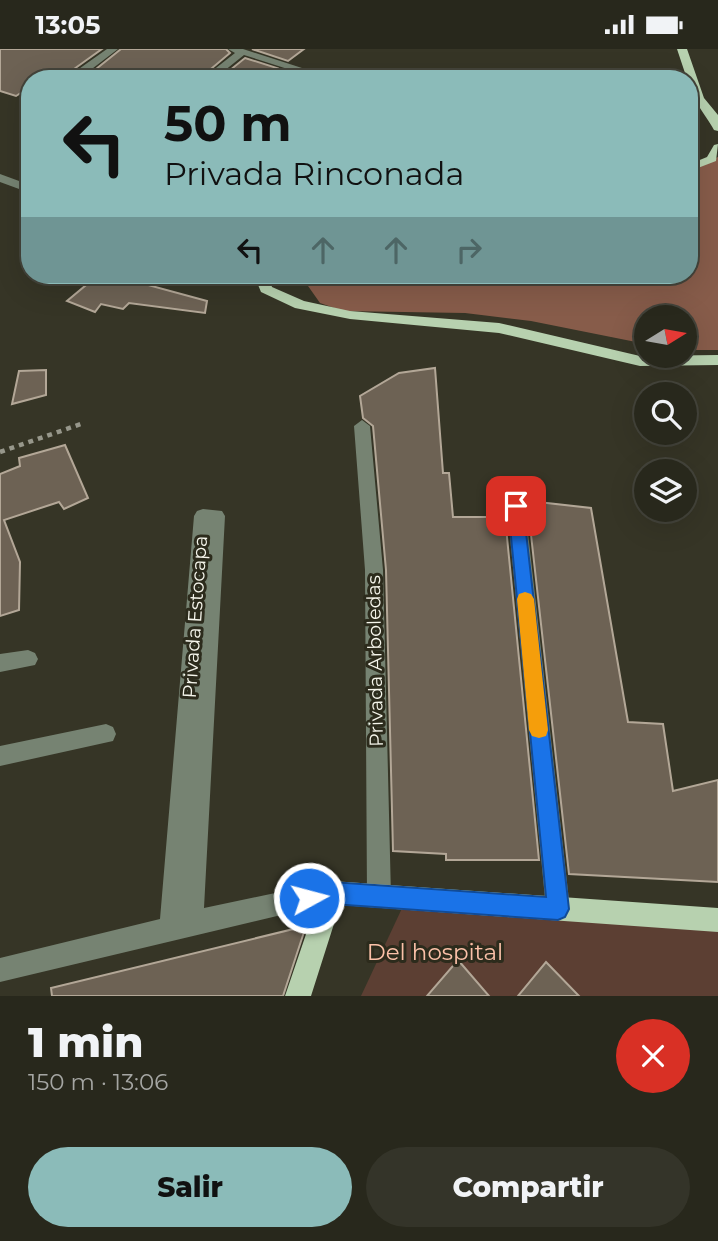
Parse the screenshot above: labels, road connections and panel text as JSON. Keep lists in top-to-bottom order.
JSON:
{
  "streets": {
    "street": ["Privada Estocapa", "Privada Arboledas"]
  },
  "parks": ["Del hospital"],
  "north": "right",
  "page": {
    "status": "13:05",
    "turn": ["50 m", "Privada Rinconada"],
    "heading": ["1 min", "150 m · 13:06"],
    "buttons": ["Salir", "Compartir"]
  }
}
